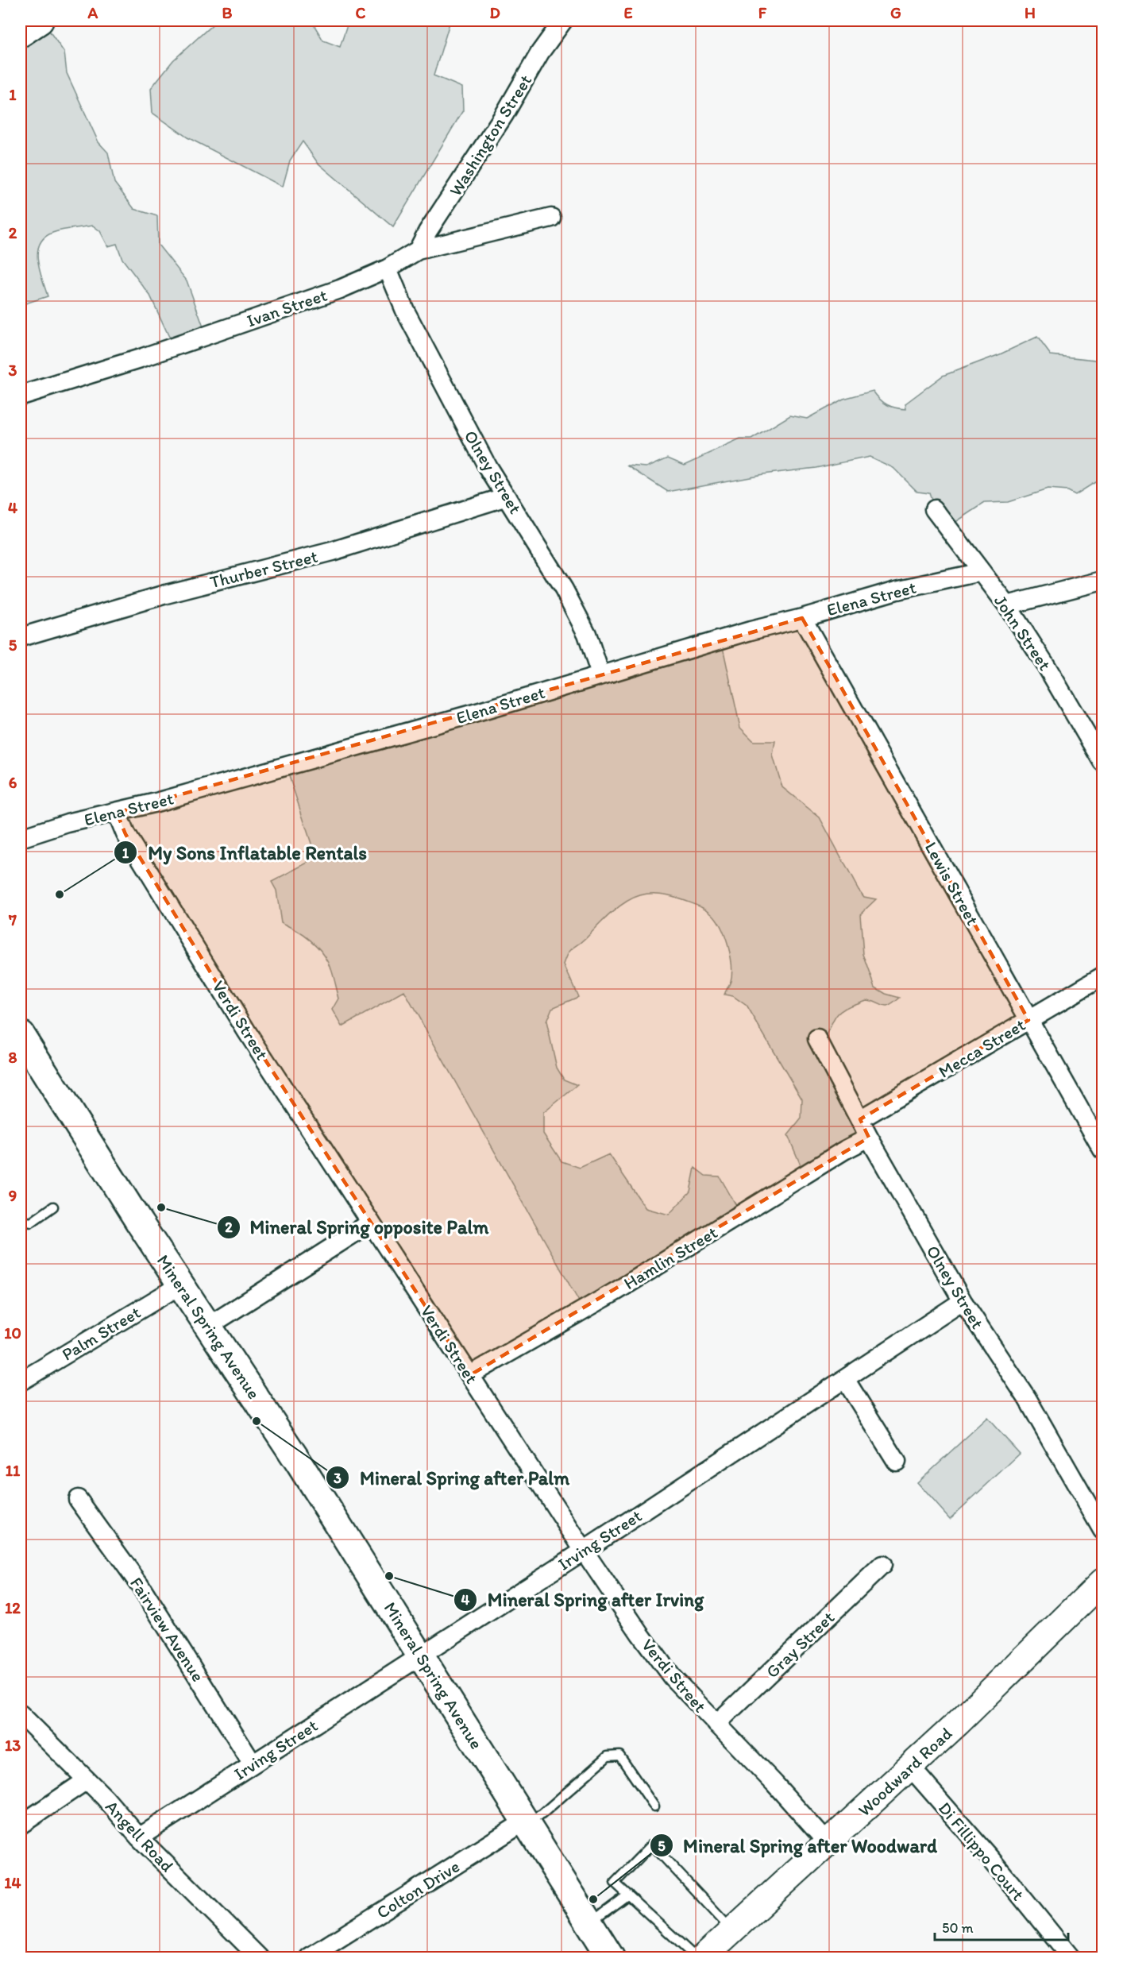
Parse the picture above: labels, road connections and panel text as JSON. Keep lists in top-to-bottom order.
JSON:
{
  "streets": {
    "main road": ["Mineral Spring Avenue"],
    "street": [
      "Washington Street",
      "Ivan Street",
      "Olney Street",
      "Thurber Street",
      "Elena Street",
      "John Street",
      "Lewis Street",
      "Verdi Street",
      "Mecca Street",
      "Hamlin Street",
      "Palm Street",
      "Irving Street",
      "Fairview Avenue",
      "Gray Street",
      "Woodward Road",
      "Angell Road",
      "Di Fillippo Court",
      "Colton Drive"
    ]
  },
  "crossings": [
    ["Washington Street", "Ivan Street"],
    ["Ivan Street", "Olney Street"],
    ["Olney Street", "Thurber Street"],
    ["Olney Street", "Elena Street"],
    ["Olney Street", "Mecca Street"],
    ["Olney Street", "Hamlin Street"],
    ["Olney Street", "Irving Street"],
    ["Elena Street", "John Street"],
    ["Elena Street", "Lewis Street"],
    ["Elena Street", "Verdi Street"],
    ["Lewis Street", "Mecca Street"],
    ["Verdi Street", "Hamlin Street"],
    ["Verdi Street", "Irving Street"],
    ["Verdi Street", "Gray Street"],
    ["Verdi Street", "Woodward Road"],
    ["Mineral Spring Avenue", "Palm Street"],
    ["Mineral Spring Avenue", "Irving Street"],
    ["Mineral Spring Avenue", "Colton Drive"],
    ["Irving Street", "Fairview Avenue"],
    ["Irving Street", "Angell Road"],
    ["Woodward Road", "Di Fillippo Court"]
  ],
  "places": [
    "My Sons Inflatable Rentals",
    "Mineral Spring opposite Palm",
    "Mineral Spring after Palm",
    "Mineral Spring after Irving",
    "Mineral Spring after Woodward"
  ],
  "scale_bar": "50 m",
  "grid": {
    "columns": [
      "A",
      "B",
      "C",
      "D",
      "E",
      "F",
      "G",
      "H"
    ],
    "rows": [
      "1",
      "2",
      "3",
      "4",
      "5",
      "6",
      "7",
      "8",
      "9",
      "10",
      "11",
      "12",
      "13",
      "14"
    ]
  }
}
